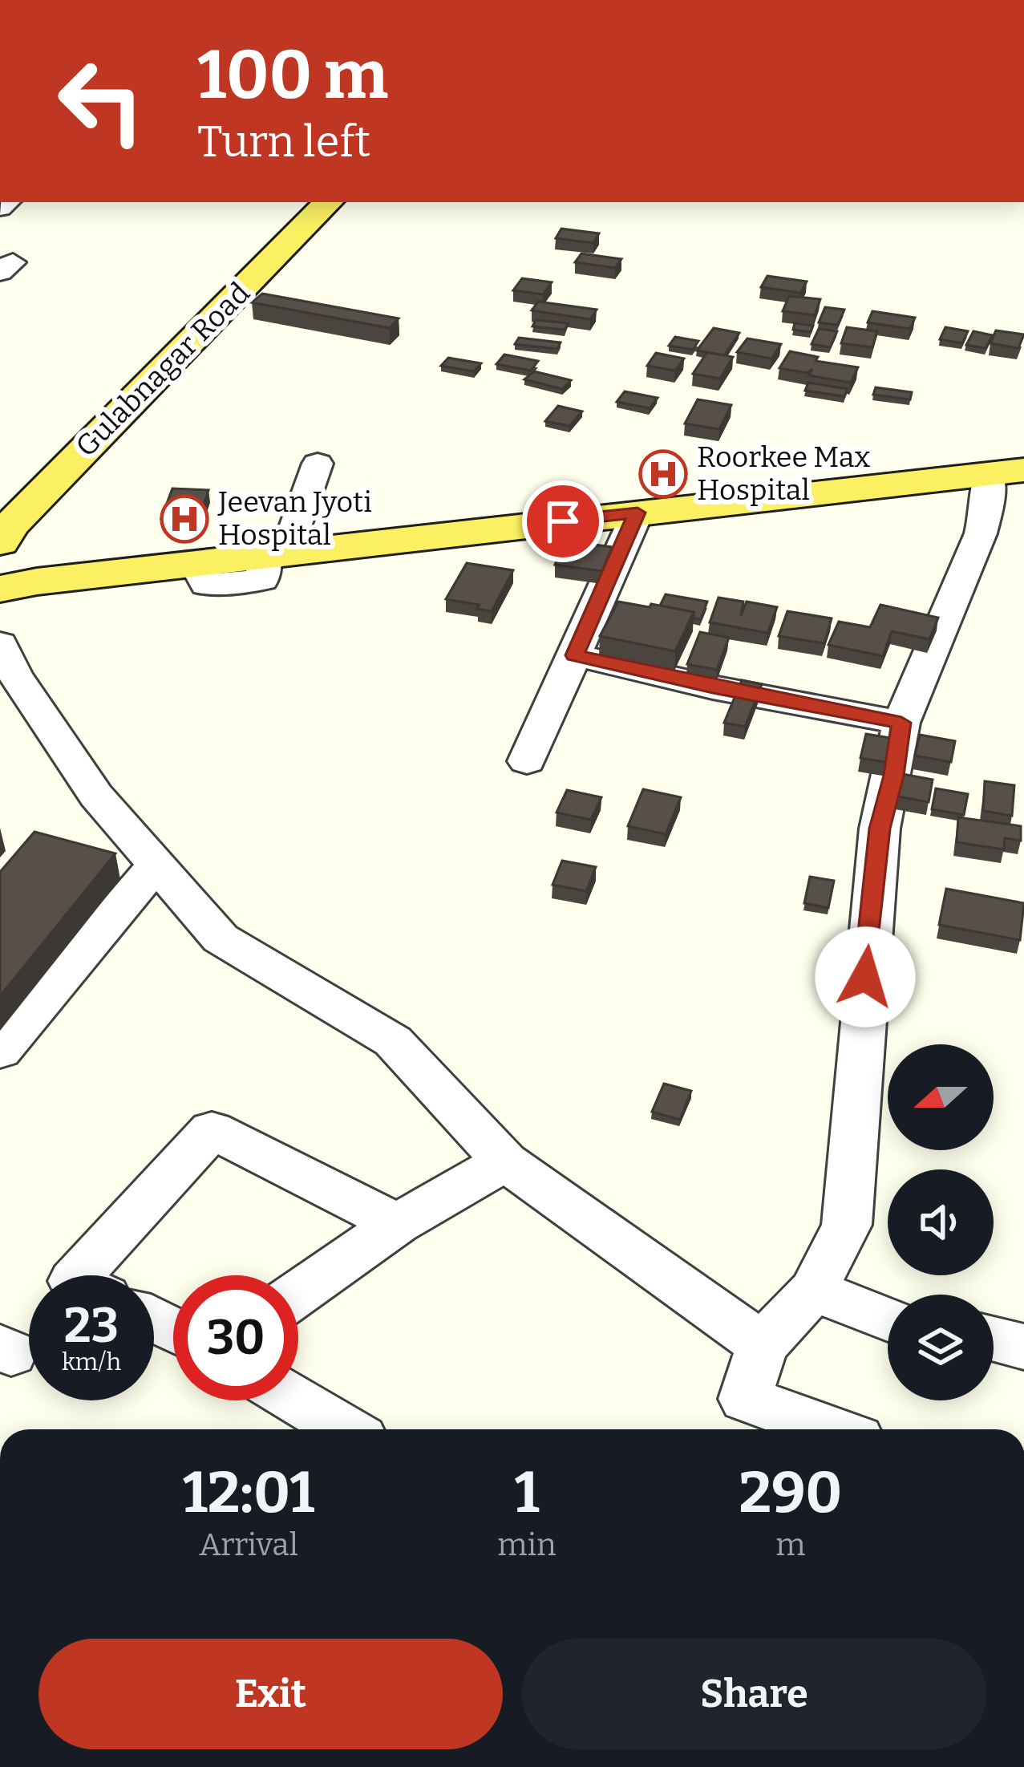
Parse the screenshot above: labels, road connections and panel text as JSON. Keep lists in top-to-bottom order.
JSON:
{
  "streets": {
    "main road": ["Gulabnagar Road"]
  },
  "places": {
    "hospital": ["Roorkee Max Hospital", "Jeevan Jyoti Hospital"]
  },
  "north": "left",
  "page": {
    "turn": ["100 m", "Turn left"],
    "speed": "23 km/h",
    "limit": "30",
    "eta": [
      "12:01",
      "Arrival",
      "1",
      "min",
      "290",
      "m"
    ],
    "buttons": ["Exit", "Share"]
  }
}
